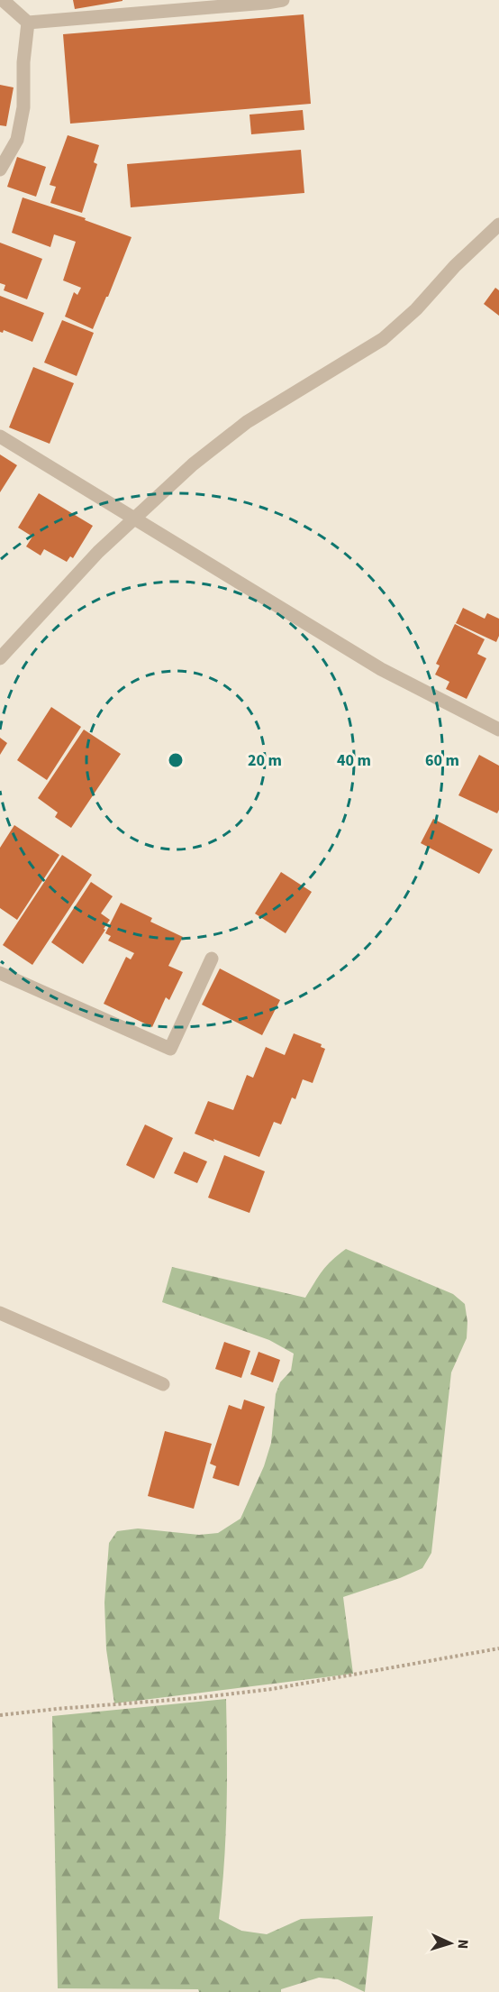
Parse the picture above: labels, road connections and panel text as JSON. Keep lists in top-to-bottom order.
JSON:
{
  "north": "right",
  "rings": ["20 m", "40 m", "60 m"]
}
